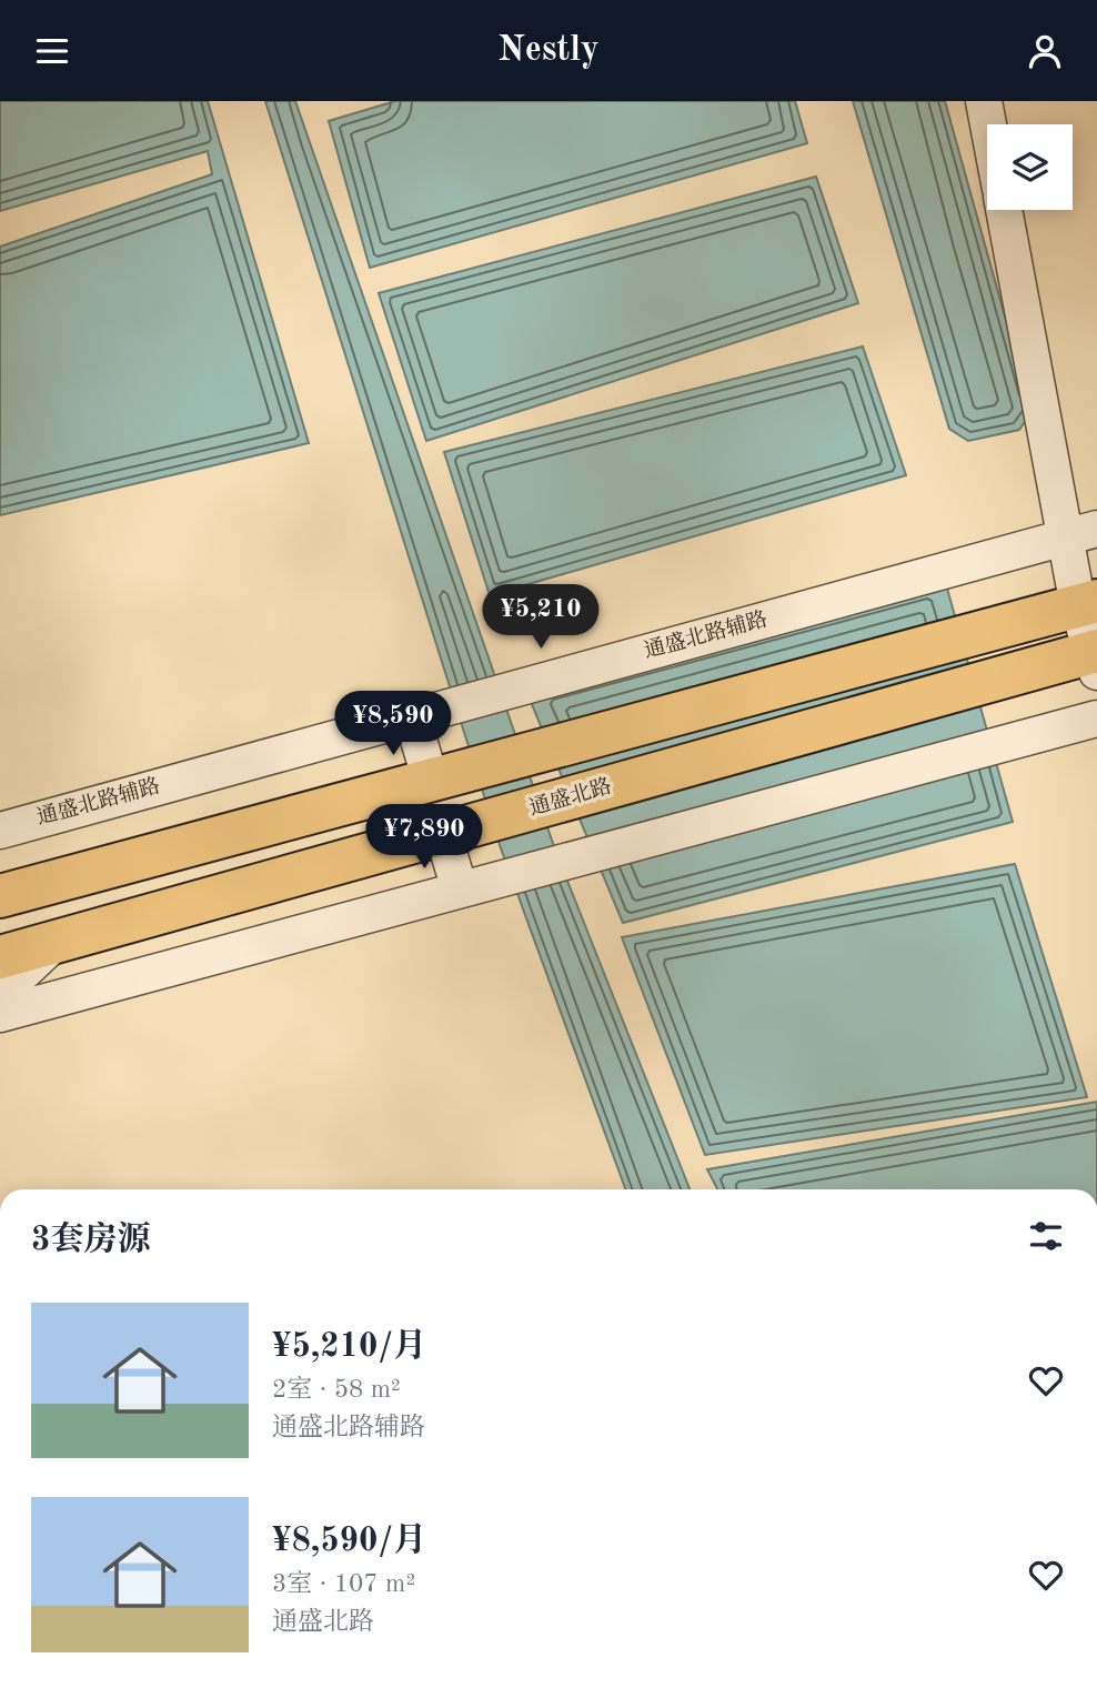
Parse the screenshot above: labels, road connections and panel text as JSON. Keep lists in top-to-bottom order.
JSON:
{
  "streets": {
    "main road": ["通盛北路"],
    "street": ["通盛北路辅路"]
  },
  "page": {
    "header": "Nestly",
    "price": ["¥5,210", "¥8,590", "¥7,890"],
    "heading": "3套房源",
    "list": [
      {
        "name": "¥5,210/月",
        "note": "2室 · 58 m² · 通盛北路辅路"
      },
      {
        "name": "¥8,590/月",
        "note": "3室 · 107 m² · 通盛北路"
      }
    ]
  }
}
